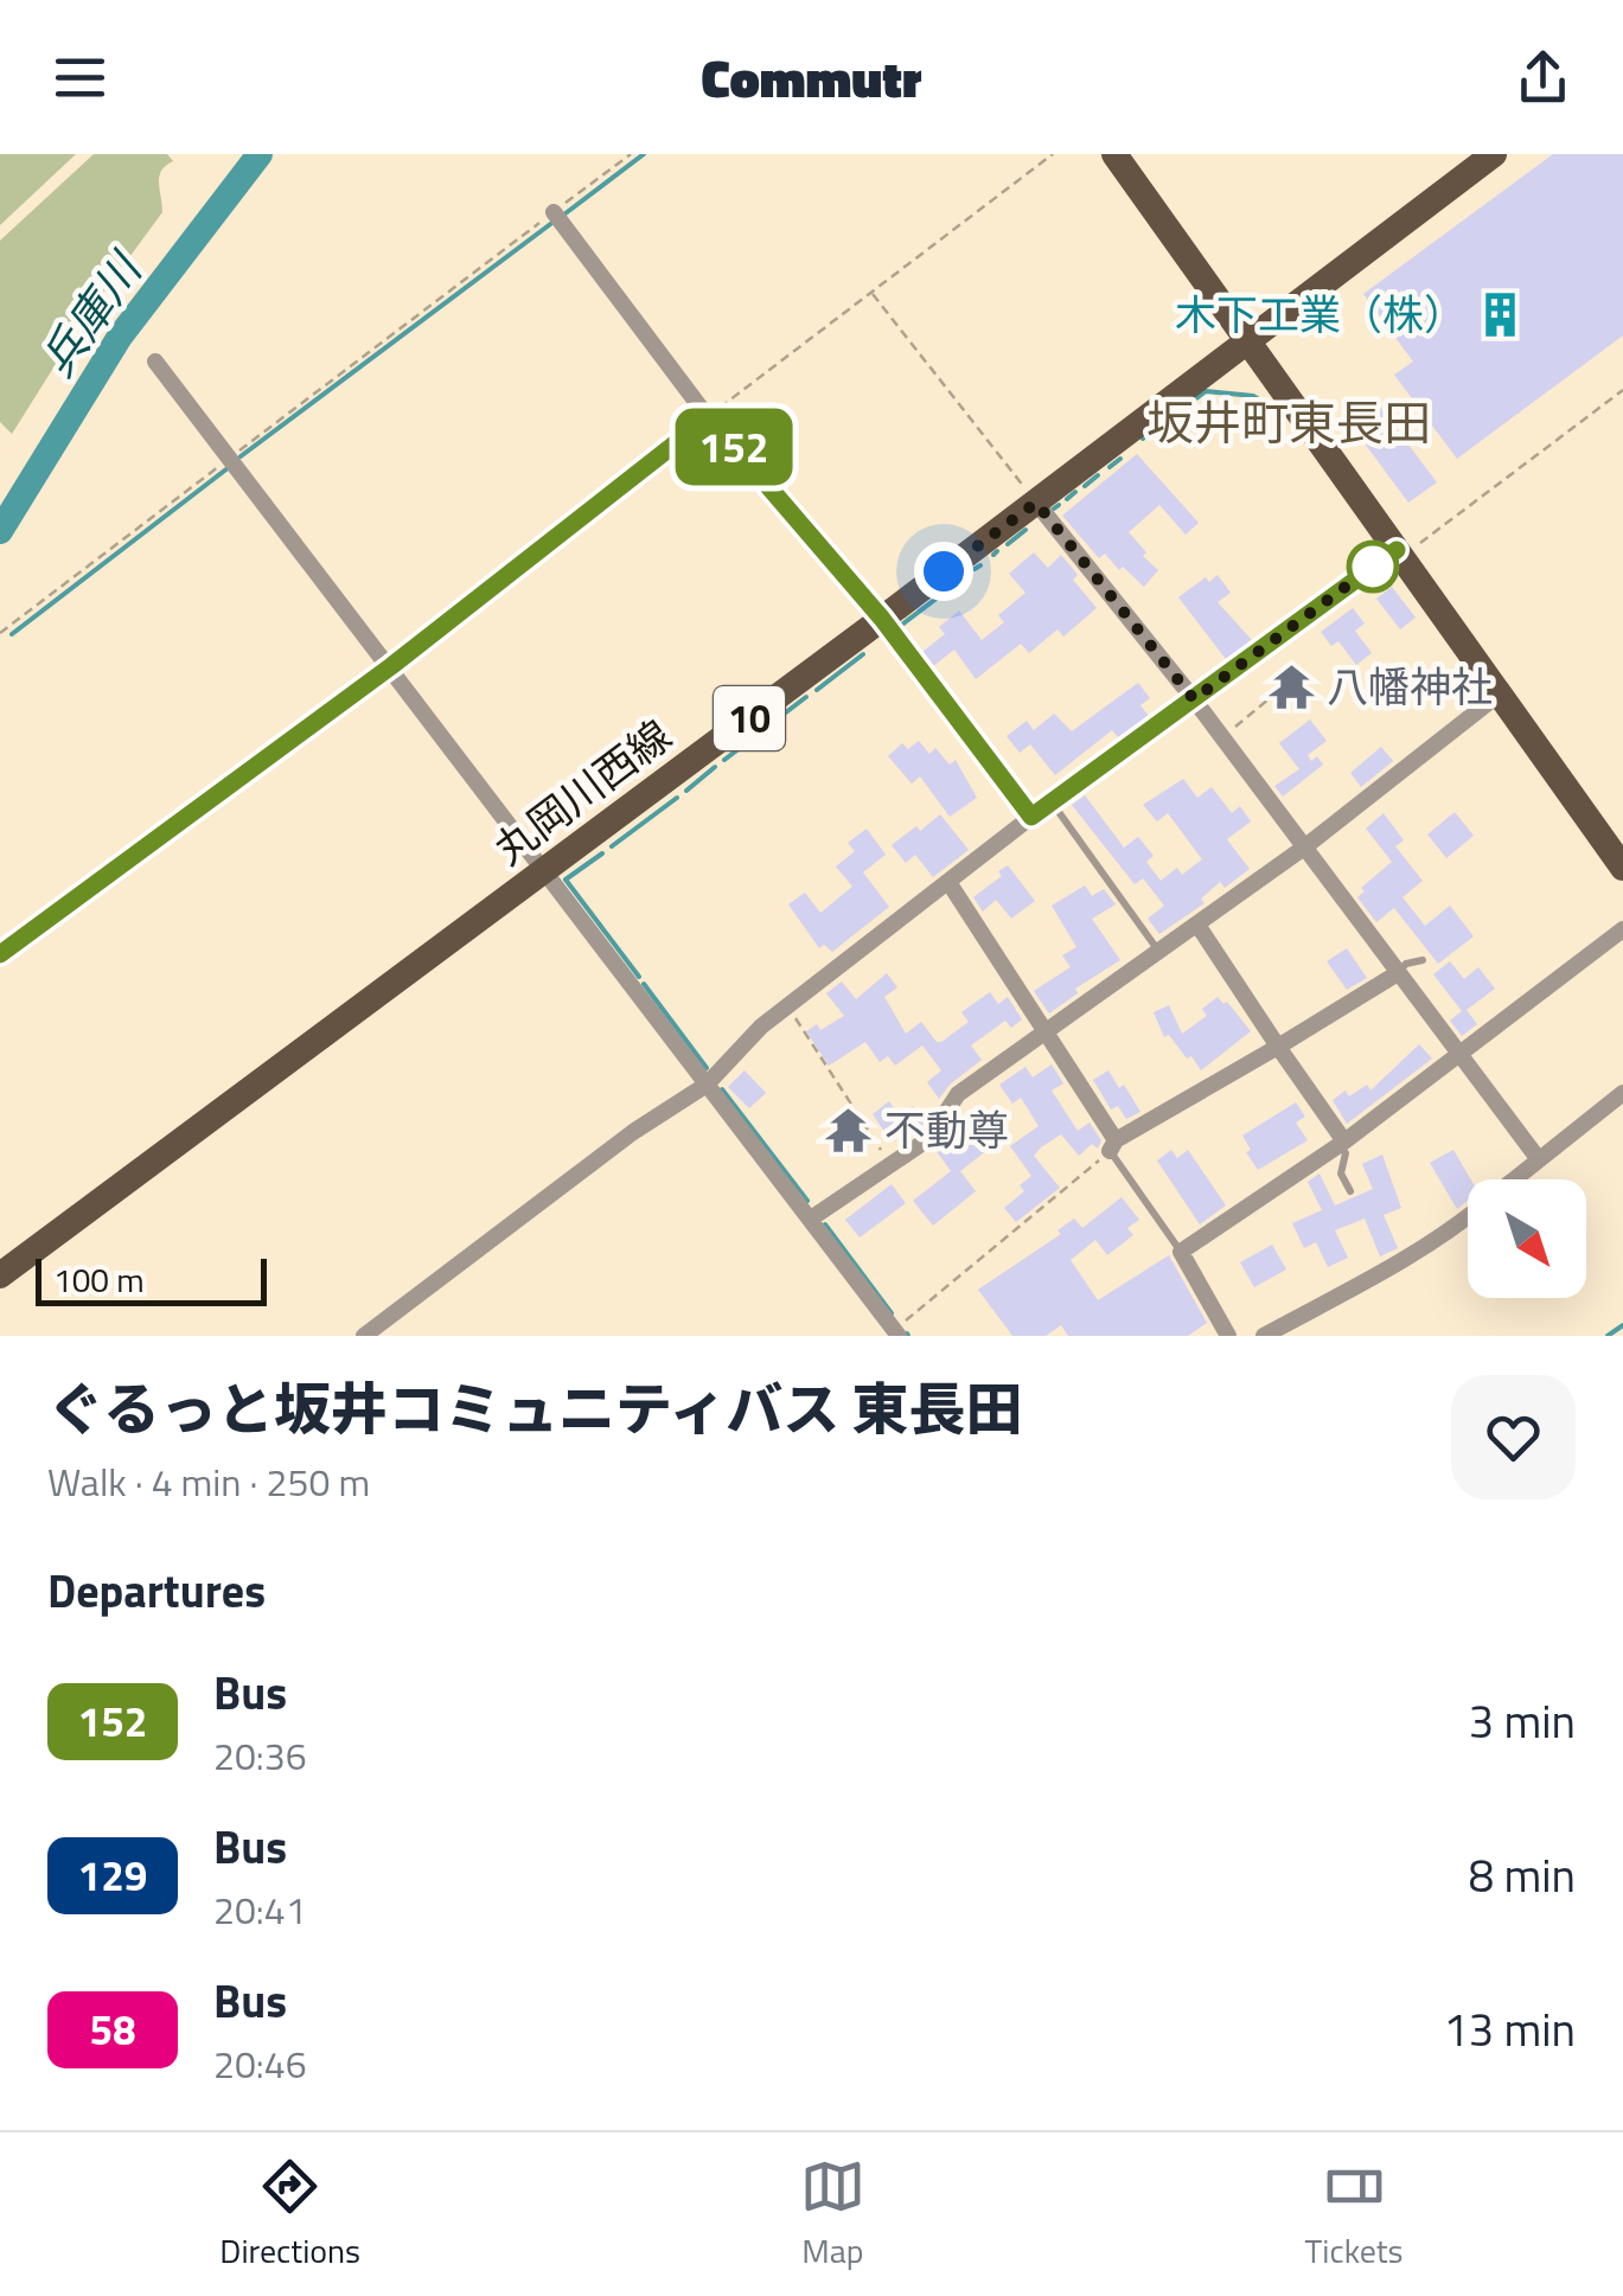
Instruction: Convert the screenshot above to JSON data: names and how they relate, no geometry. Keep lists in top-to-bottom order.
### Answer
{
  "streets": {
    "main road": ["10", "丸岡川西線"]
  },
  "districts": ["坂井町東長田"],
  "water": ["兵庫川"],
  "places": {
    "building": ["木下工業（株）"],
    "temple": ["八幡神社", "不動尊"]
  },
  "lines": ["bus line 152"],
  "scale_bar": "100 m",
  "north": "bottom right",
  "page": {
    "header": "Commutr",
    "on_map": "152",
    "scale": "100 m",
    "heading": [
      ["ぐるっと坂井コミュニティバス 東長田", "Walk · 4 min · 250 m"],
      "Departures"
    ],
    "list": [
      {
        "mark": "152",
        "name": "Bus",
        "note": "20:36",
        "value": "3 min"
      },
      {
        "mark": "129",
        "name": "Bus",
        "note": "20:41",
        "value": "8 min"
      },
      {
        "mark": "58",
        "name": "Bus",
        "note": "20:46",
        "value": "13 min"
      }
    ],
    "tabs": ["Directions", "Map", "Tickets"]
  }
}
